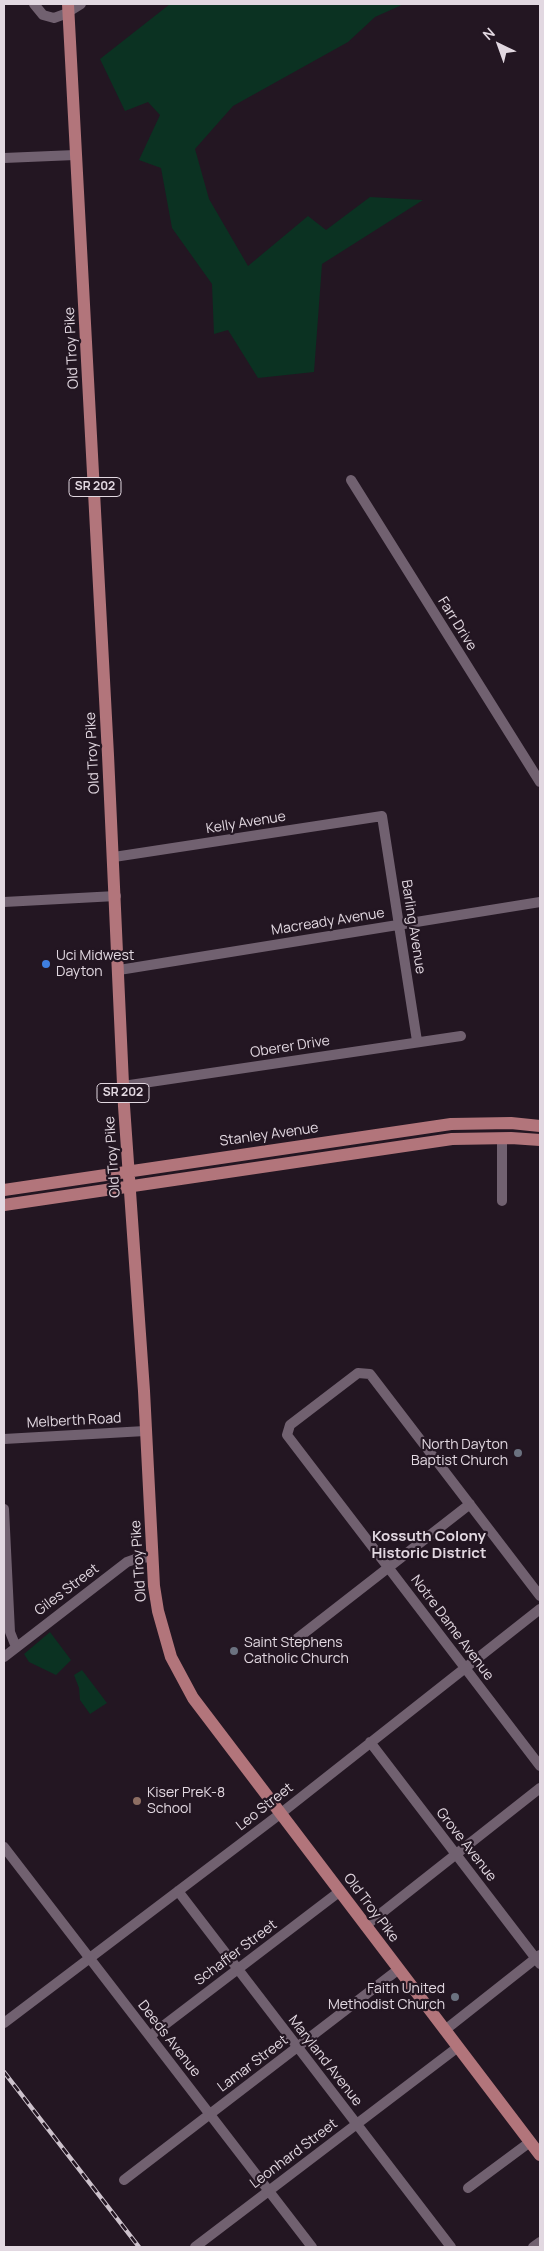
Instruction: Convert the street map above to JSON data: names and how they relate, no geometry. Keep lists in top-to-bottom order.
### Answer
{
  "streets": {
    "main road": ["Old Troy Pike", "SR 202", "Stanley Avenue"],
    "street": [
      "Farr Drive",
      "Kelly Avenue",
      "Macready Avenue",
      "Barling Avenue",
      "Oberer Drive",
      "Melberth Road",
      "Giles Street",
      "Notre Dame Avenue",
      "Leo Street",
      "Grove Avenue",
      "Schaffer Street",
      "Deeds Avenue",
      "Maryland Avenue",
      "Lamar Street",
      "Leonhard Street"
    ]
  },
  "crossings": [
    ["Old Troy Pike", "Kelly Avenue"],
    ["Old Troy Pike", "Macready Avenue"],
    ["Old Troy Pike", "Oberer Drive"],
    ["Old Troy Pike", "Stanley Avenue"],
    ["Old Troy Pike", "Melberth Road"],
    ["Old Troy Pike", "Giles Street"],
    ["Old Troy Pike", "Leo Street"],
    ["Old Troy Pike", "Schaffer Street"],
    ["Old Troy Pike", "Lamar Street"],
    ["Old Troy Pike", "Leonhard Street"],
    ["Kelly Avenue", "Barling Avenue"],
    ["Macready Avenue", "Barling Avenue"],
    ["Barling Avenue", "Oberer Drive"],
    ["Notre Dame Avenue", "Leo Street"],
    ["Leo Street", "Grove Avenue"],
    ["Leo Street", "Deeds Avenue"],
    ["Leo Street", "Maryland Avenue"],
    ["Schaffer Street", "Deeds Avenue"],
    ["Schaffer Street", "Maryland Avenue"],
    ["Deeds Avenue", "Lamar Street"],
    ["Deeds Avenue", "Leonhard Street"],
    ["Maryland Avenue", "Lamar Street"],
    ["Maryland Avenue", "Leonhard Street"]
  ],
  "districts": ["Kossuth Colony Historic District"],
  "places": [
    "Uci Midwest Dayton",
    "North Dayton Baptist Church",
    "Saint Stephens Catholic Church",
    "Kiser PreK-8 School",
    "Faith United Methodist Church"
  ],
  "north": "top left"
}
